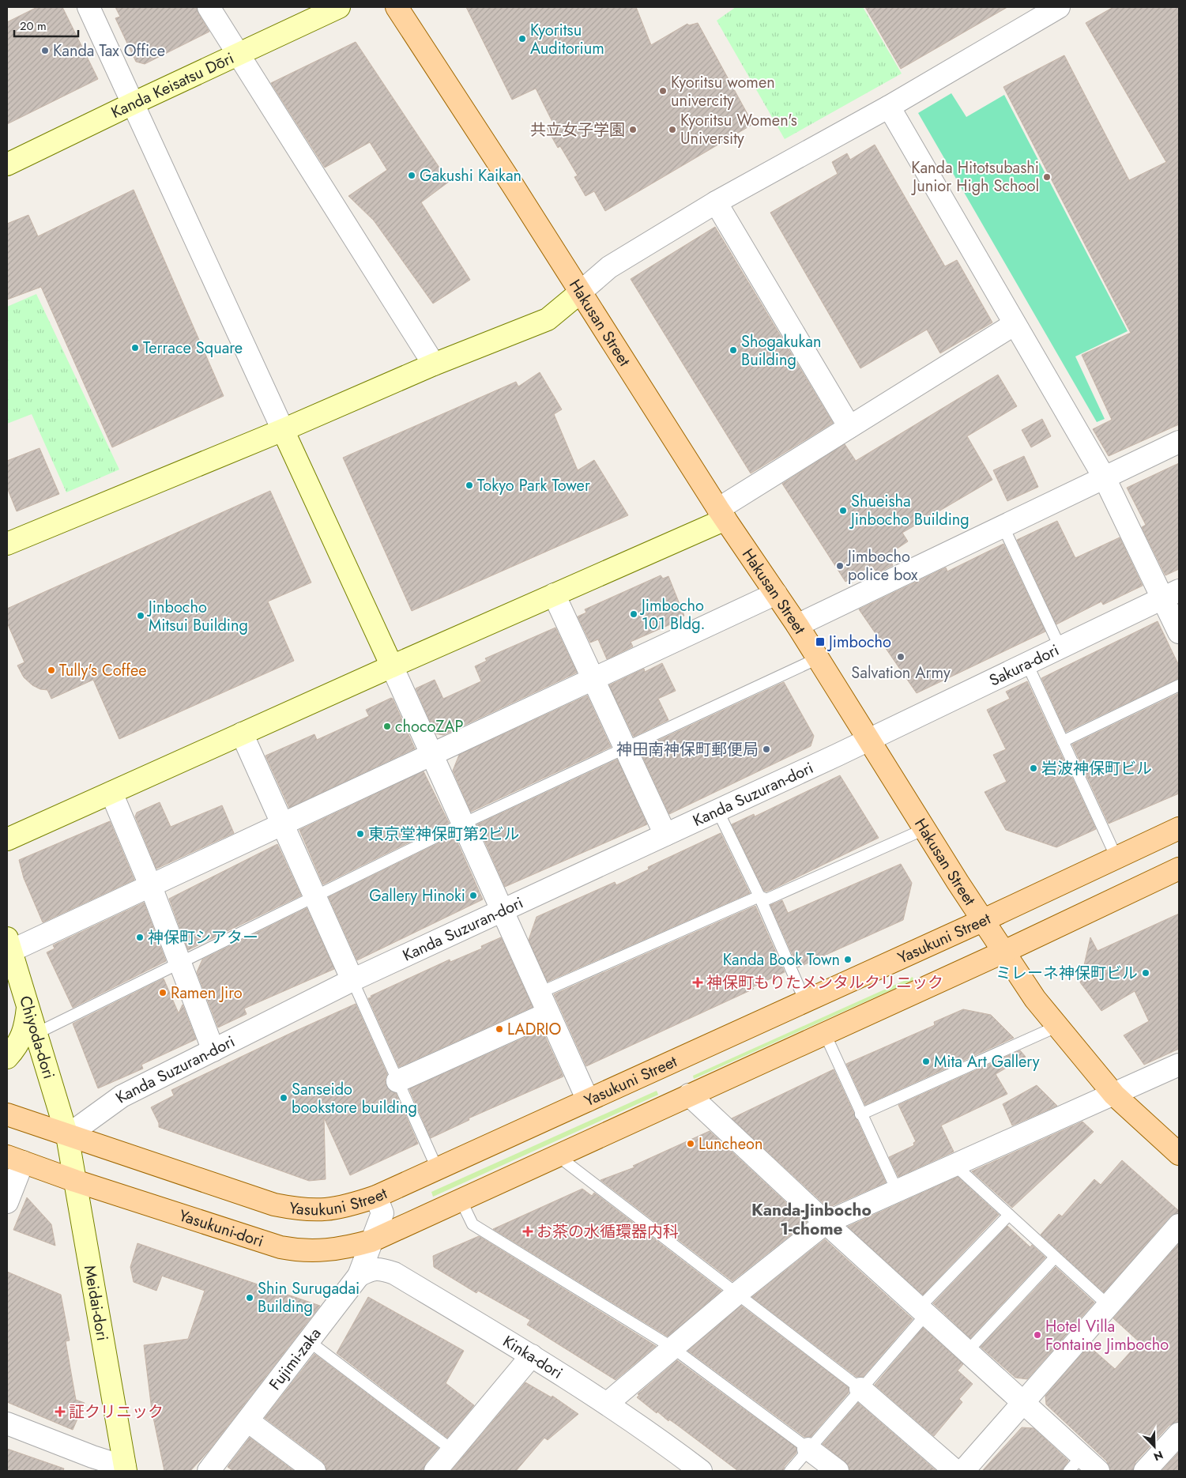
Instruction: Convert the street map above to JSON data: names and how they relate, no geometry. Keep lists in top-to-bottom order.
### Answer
{
  "streets": {
    "main road": ["Hakusan Street", "Yasukuni Street", "Yasukuni-dori"],
    "street": [
      "Kanda Keisatsu Dōri",
      "Sakura-dori",
      "Kanda Suzuran-dori",
      "Chiyoda-dori",
      "Meidai-dori",
      "Kinka-dori",
      "Fujimi-zaka"
    ]
  },
  "crossings": [
    ["Hakusan Street", "Sakura-dori"],
    ["Hakusan Street", "Kanda Suzuran-dori"],
    ["Hakusan Street", "Yasukuni Street"],
    ["Sakura-dori", "Kanda Suzuran-dori"],
    ["Kanda Suzuran-dori", "Yasukuni Street"],
    ["Kanda Suzuran-dori", "Chiyoda-dori"],
    ["Kanda Suzuran-dori", "Meidai-dori"],
    ["Yasukuni Street", "Chiyoda-dori"],
    ["Yasukuni Street", "Meidai-dori"],
    ["Yasukuni Street", "Fujimi-zaka"],
    ["Chiyoda-dori", "Meidai-dori"],
    ["Yasukuni-dori", "Meidai-dori"],
    ["Yasukuni-dori", "Kinka-dori"],
    ["Yasukuni-dori", "Fujimi-zaka"],
    ["Kinka-dori", "Fujimi-zaka"]
  ],
  "districts": ["Kanda-Jinbocho 1-chome"],
  "places": {
    "other": [
      "Kyoritsu Auditorium",
      "Kanda Tax Office",
      "Kyoritsu women univercity",
      "共立女子学園",
      "Kyoritsu Women's University",
      "Gakushi Kaikan",
      "Kanda Hitotsubashi Junior High School",
      "Terrace Square",
      "Shogakukan Building",
      "Tokyo Park Tower",
      "Shueisha Jinbocho Building",
      "Jimbocho police box",
      "Jimbocho 101 Bldg.",
      "Jinbocho Mitsui Building",
      "Salvation Army",
      "Tully's Coffee",
      "chocoZAP",
      "神田南神保町郵便局",
      "岩波神保町ビル",
      "東京堂神保町第2ビル",
      "Gallery Hinoki",
      "神保町シアター",
      "Kanda Book Town",
      "ミレーネ神保町ビル",
      "Ramen Jiro",
      "LADRIO",
      "Mita Art Gallery",
      "Sanseido bookstore building",
      "Luncheon",
      "Shin Surugadai Building",
      "Hotel Villa Fontaine Jimbocho"
    ],
    "transit": ["Jimbocho"],
    "health": ["神保町もりたメンタルクリニック", "お茶の水循環器内科", "証クリニック"]
  },
  "scale_bar": "20 m",
  "north": "bottom right"
}
